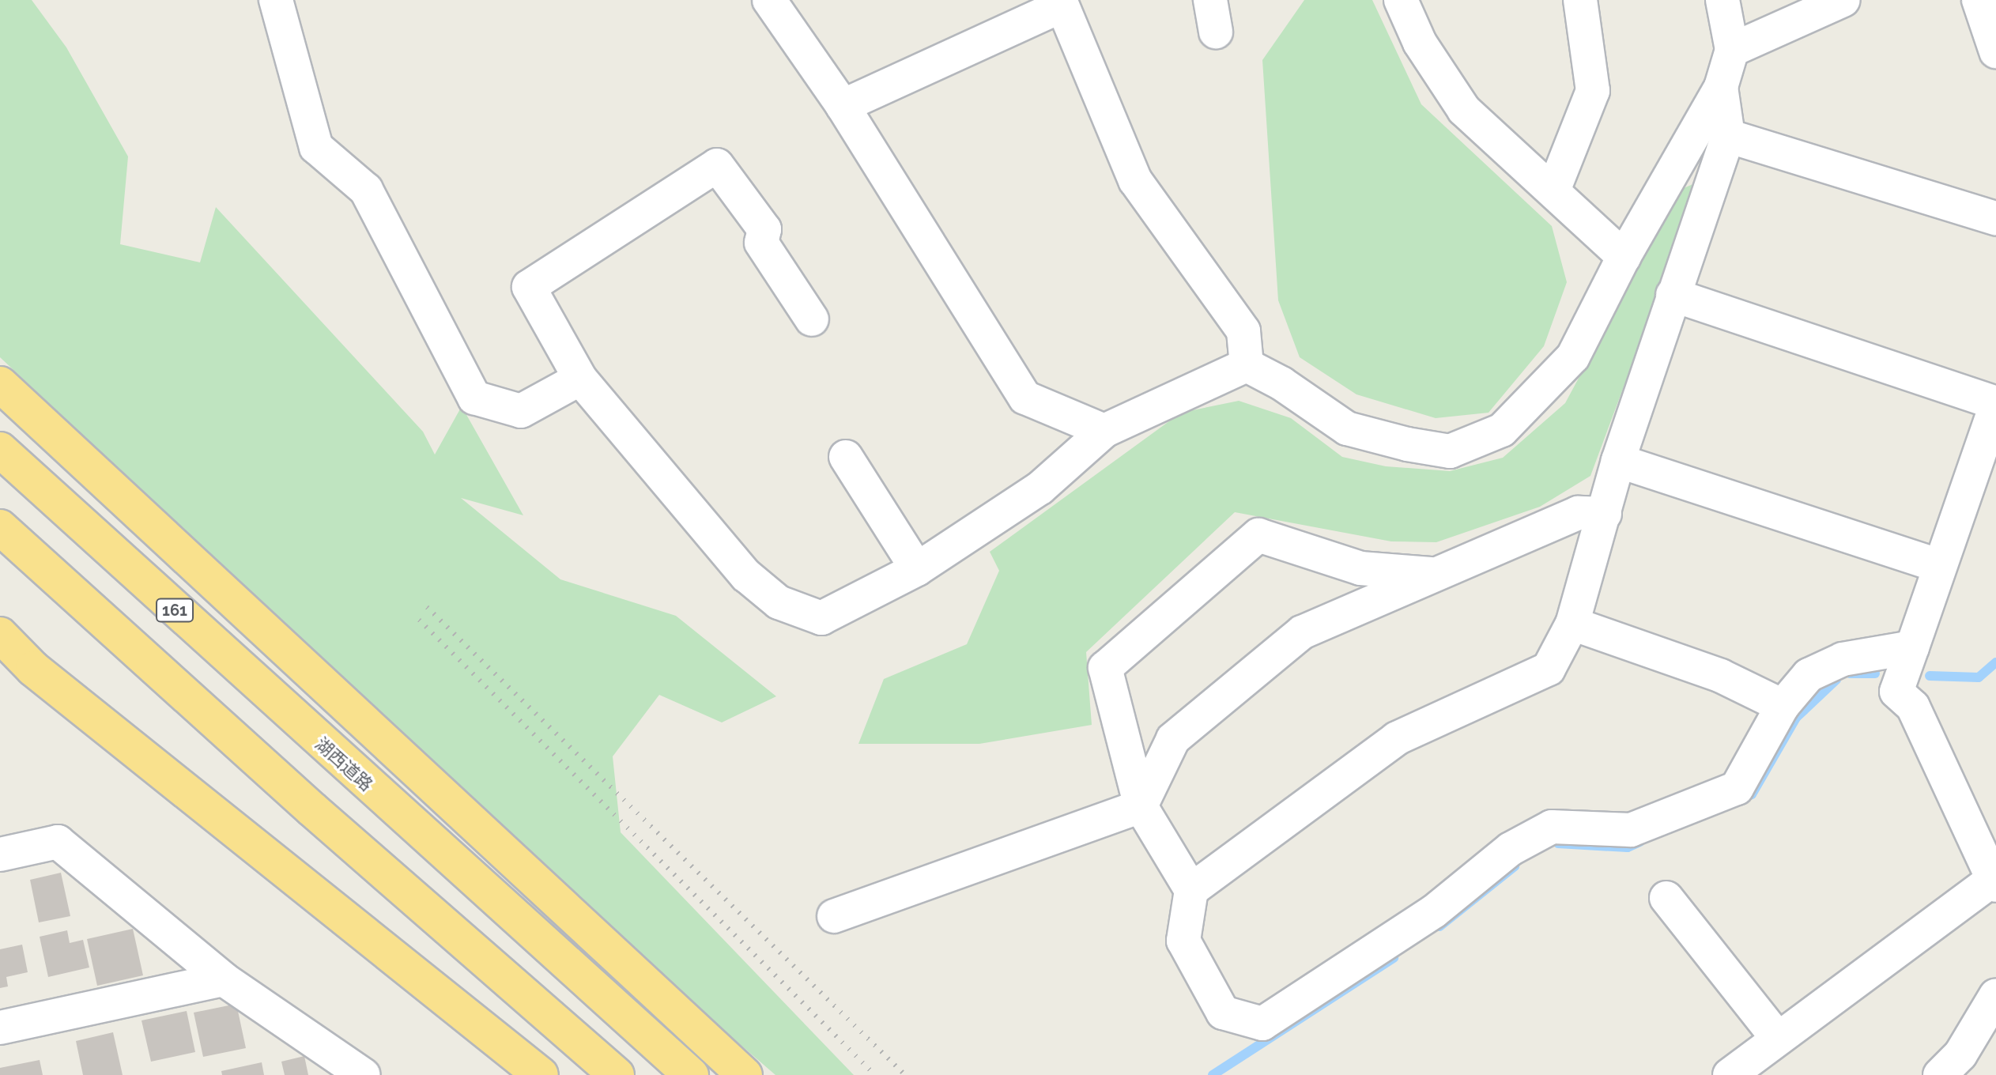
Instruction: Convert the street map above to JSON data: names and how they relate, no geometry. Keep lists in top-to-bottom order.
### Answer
{
  "streets": {
    "highway": ["161", "湖西道路"]
  }
}
